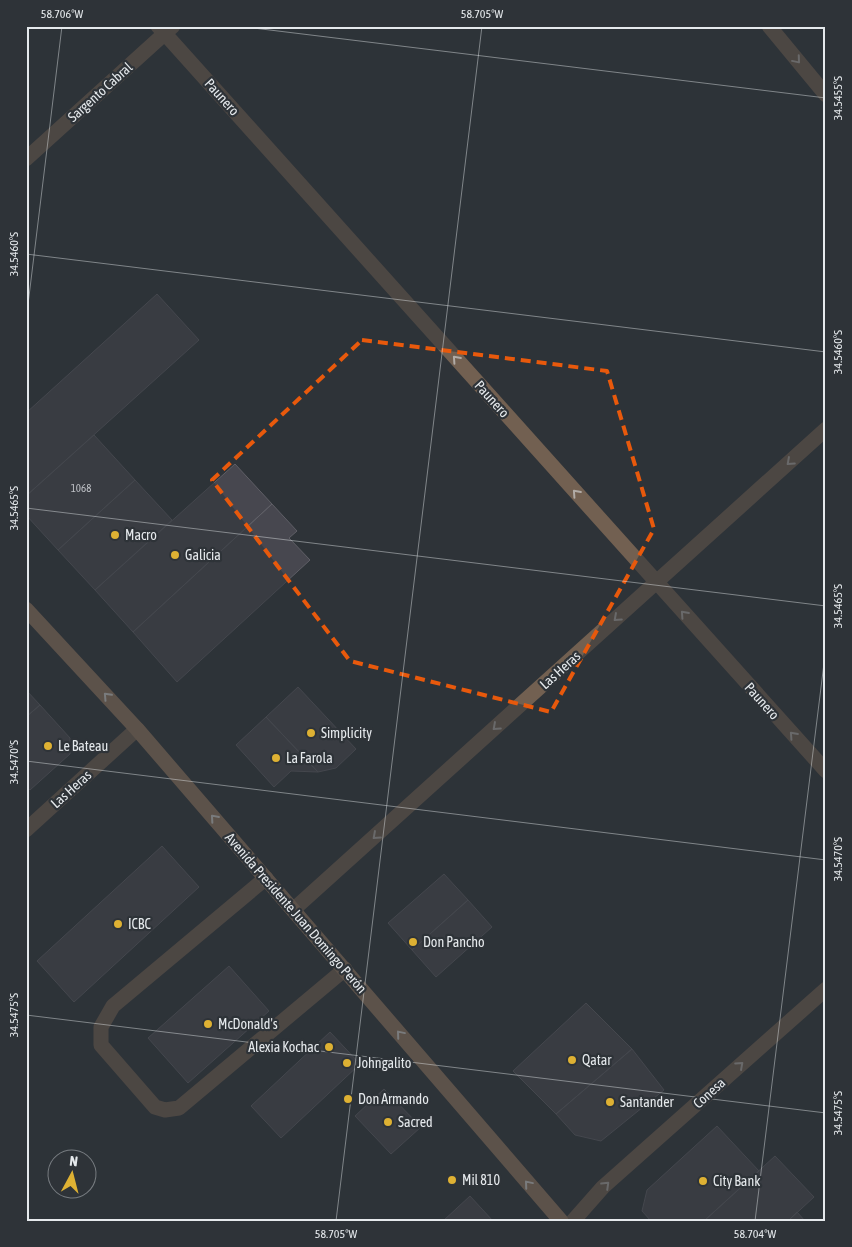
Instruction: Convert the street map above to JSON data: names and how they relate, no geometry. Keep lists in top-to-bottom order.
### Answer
{
  "streets": {
    "main road": ["Avenida Presidente Juan Domingo Perón"],
    "street": [
      "Sargento Cabral",
      "Paunero",
      "Las Heras",
      "Conesa"
    ]
  },
  "crossings": [
    ["Sargento Cabral", "Paunero"],
    ["Paunero", "Las Heras"],
    ["Las Heras", "Avenida Presidente Juan Domingo Perón"]
  ],
  "one_way": [
    "Paunero",
    "Las Heras",
    "Avenida Presidente Juan Domingo Perón",
    "Conesa"
  ],
  "places": [
    "Macro",
    "Galicia",
    "Simplicity",
    "Le Bateau",
    "La Farola",
    "ICBC",
    "Don Pancho",
    "McDonald's",
    "Alexia Kochac",
    "Qatar",
    "Johngalito",
    "Don Armando",
    "Santander",
    "Sacred",
    "Mil 810",
    "City Bank"
  ],
  "house_numbers": ["1068"],
  "north": "top",
  "coordinates": [
    "58.706°W",
    "58.705°W",
    "34.5455°S",
    "34.5460°S",
    "34.5465°S",
    "34.5470°S",
    "34.5475°S",
    "58.704°W"
  ]
}
